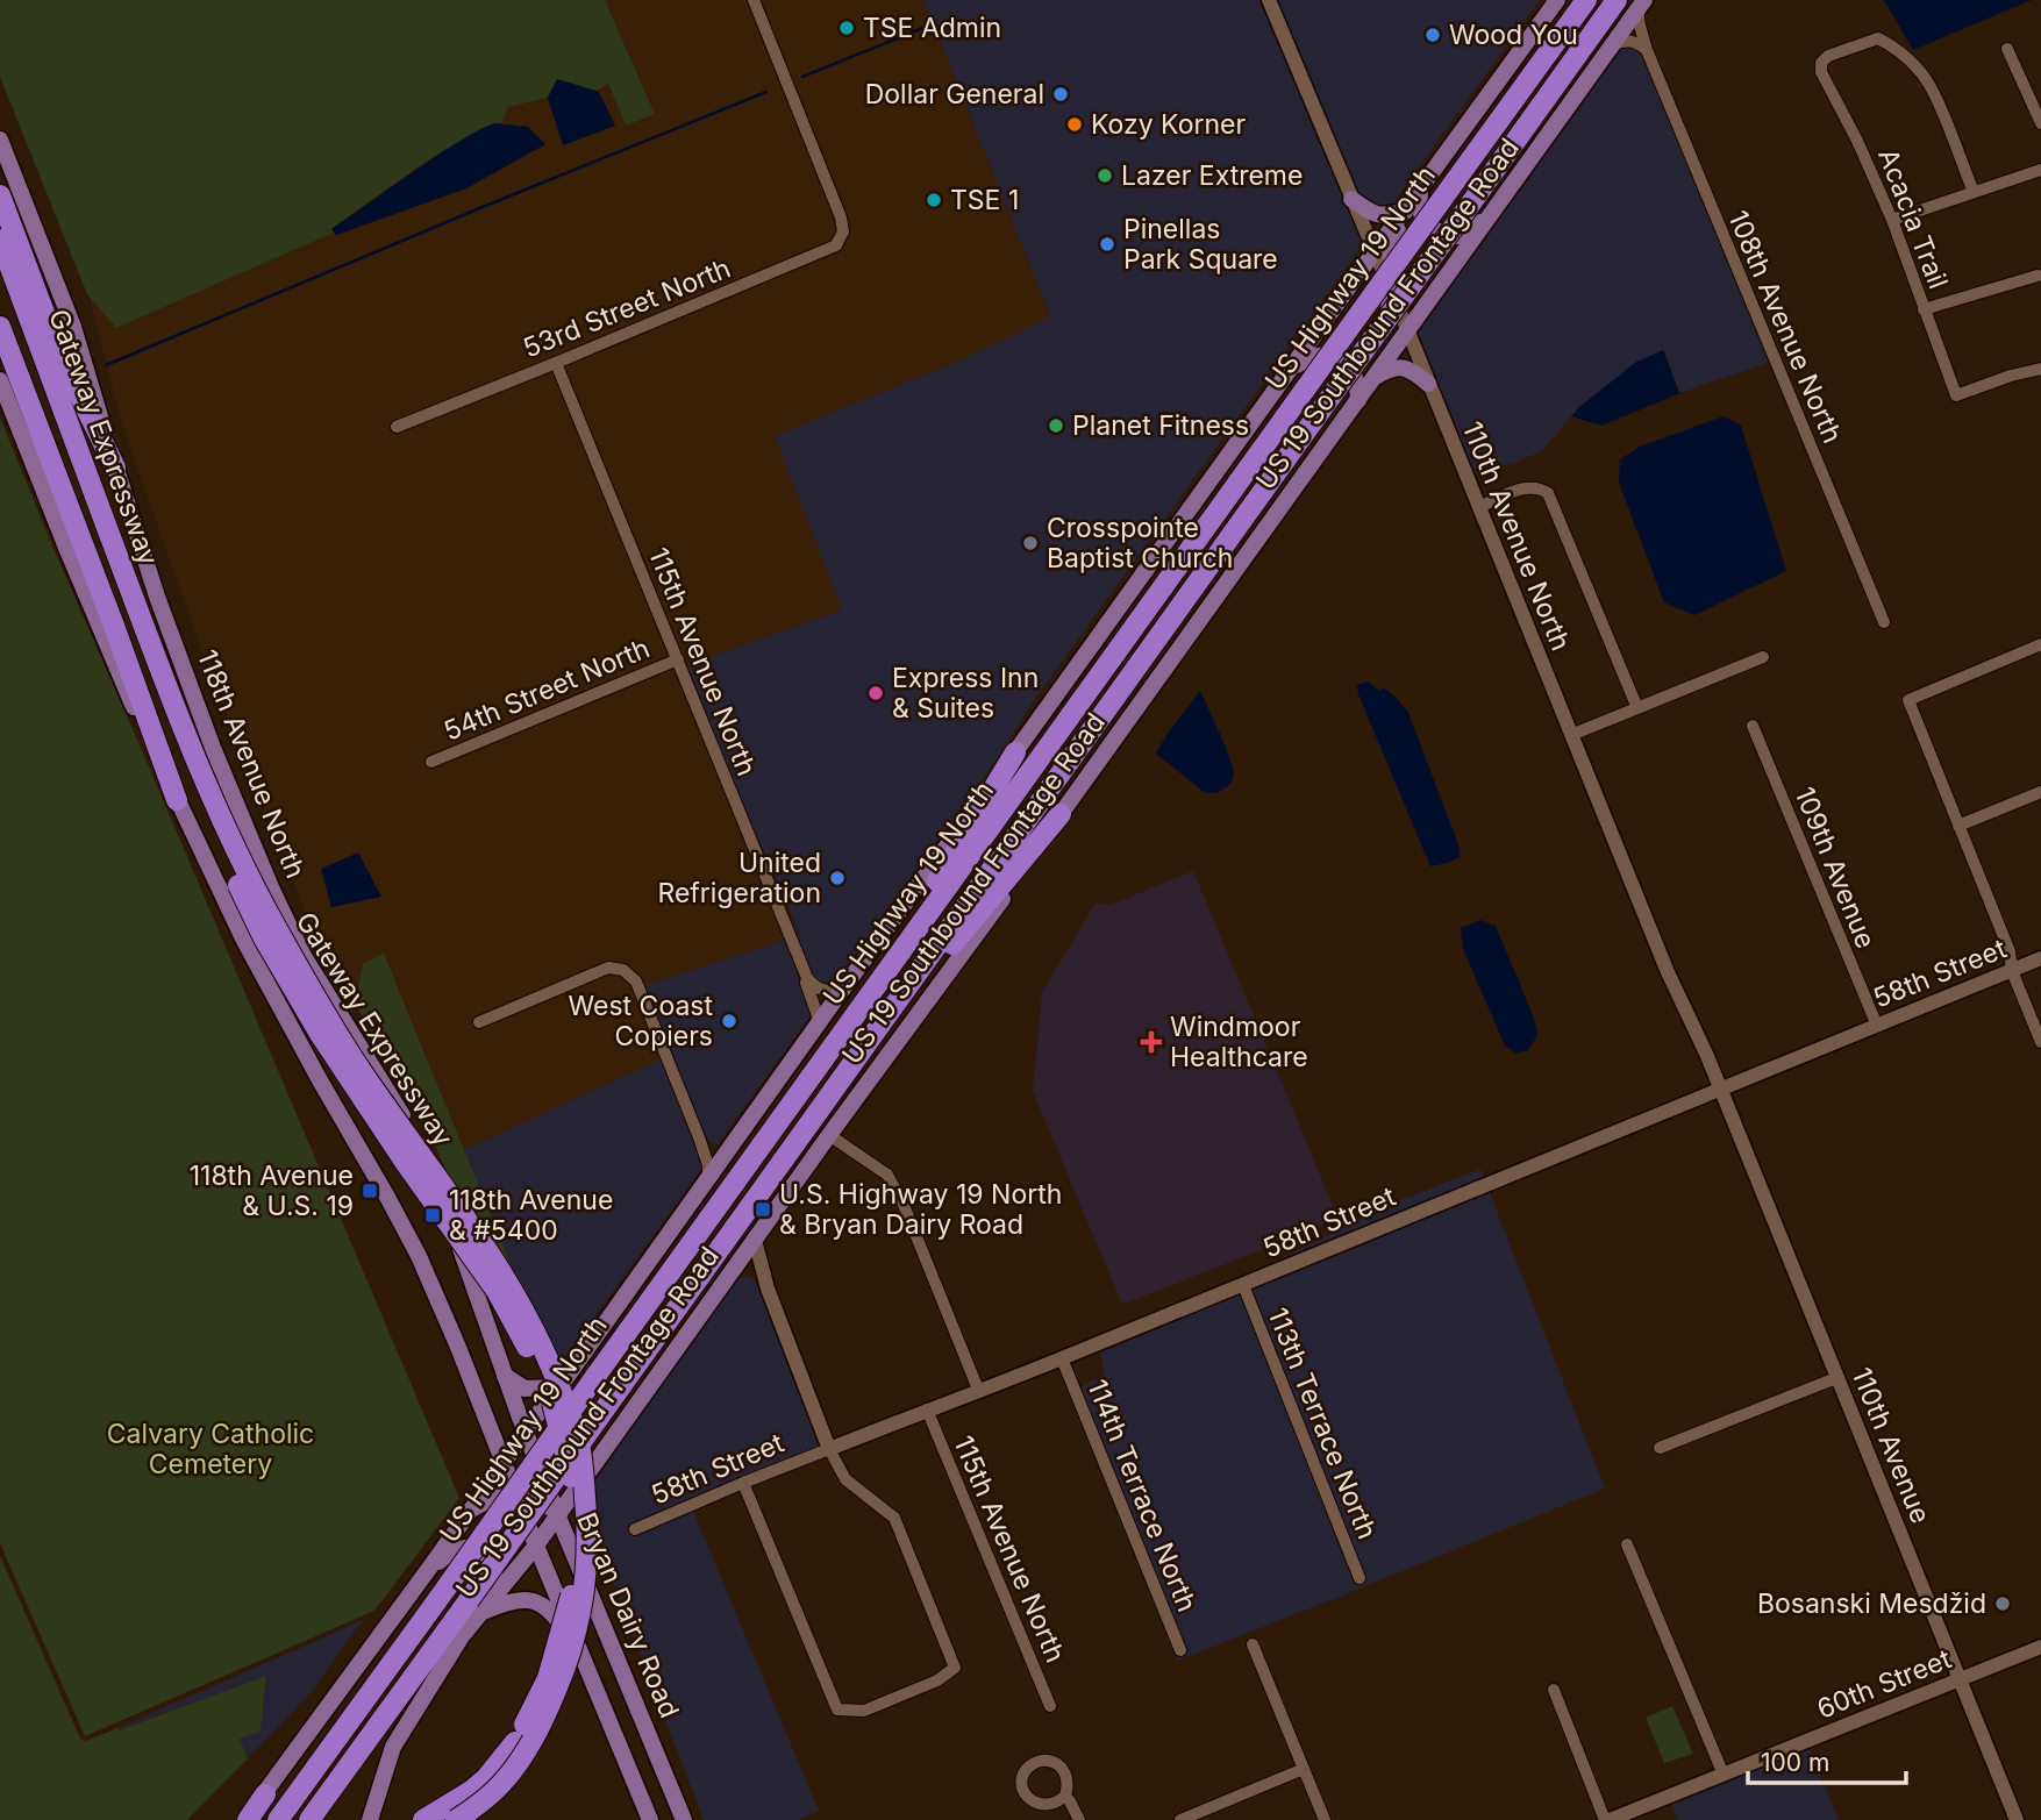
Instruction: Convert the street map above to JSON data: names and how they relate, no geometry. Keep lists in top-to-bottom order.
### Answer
{
  "streets": {
    "highway": ["US Highway 19 North", "Gateway Expressway"],
    "main road": ["US 19 Southbound Frontage Road", "118th Avenue North", "Bryan Dairy Road"],
    "street": [
      "Acacia Trail",
      "53rd Street North",
      "108th Avenue North",
      "110th Avenue North",
      "115th Avenue North",
      "54th Street North",
      "109th Avenue",
      "58th Street",
      "113th Terrace North",
      "110th Avenue",
      "114th Terrace North",
      "60th Street"
    ]
  },
  "crossings": [
    ["US Highway 19 North", "US 19 Southbound Frontage Road"],
    ["53rd Street North", "115th Avenue North"],
    ["US 19 Southbound Frontage Road", "108th Avenue North"],
    ["US 19 Southbound Frontage Road", "110th Avenue North"],
    ["US 19 Southbound Frontage Road", "115th Avenue North"],
    ["US 19 Southbound Frontage Road", "Bryan Dairy Road"],
    ["110th Avenue North", "58th Street"],
    ["110th Avenue North", "110th Avenue"],
    ["115th Avenue North", "54th Street North"],
    ["115th Avenue North", "58th Street"],
    ["109th Avenue", "58th Street"],
    ["58th Street", "113th Terrace North"],
    ["58th Street", "110th Avenue"],
    ["58th Street", "114th Terrace North"],
    ["110th Avenue", "60th Street"]
  ],
  "parks": ["Calvary Catholic Cemetery"],
  "places": {
    "other": [
      "TSE Admin",
      "Wood You",
      "Dollar General",
      "Kozy Korner",
      "Lazer Extreme",
      "TSE 1",
      "Pinellas Park Square",
      "Planet Fitness",
      "Crosspointe Baptist Church",
      "Express Inn & Suites",
      "United Refrigeration",
      "West Coast Copiers",
      "Bosanski Mesdžid"
    ],
    "health": ["Windmoor Healthcare"],
    "transit": ["118th Avenue & U.S. 19", "U.S. Highway 19 North & Bryan Dairy Road", "118th Avenue & #5400"]
  },
  "scale_bar": "100 m"
}
